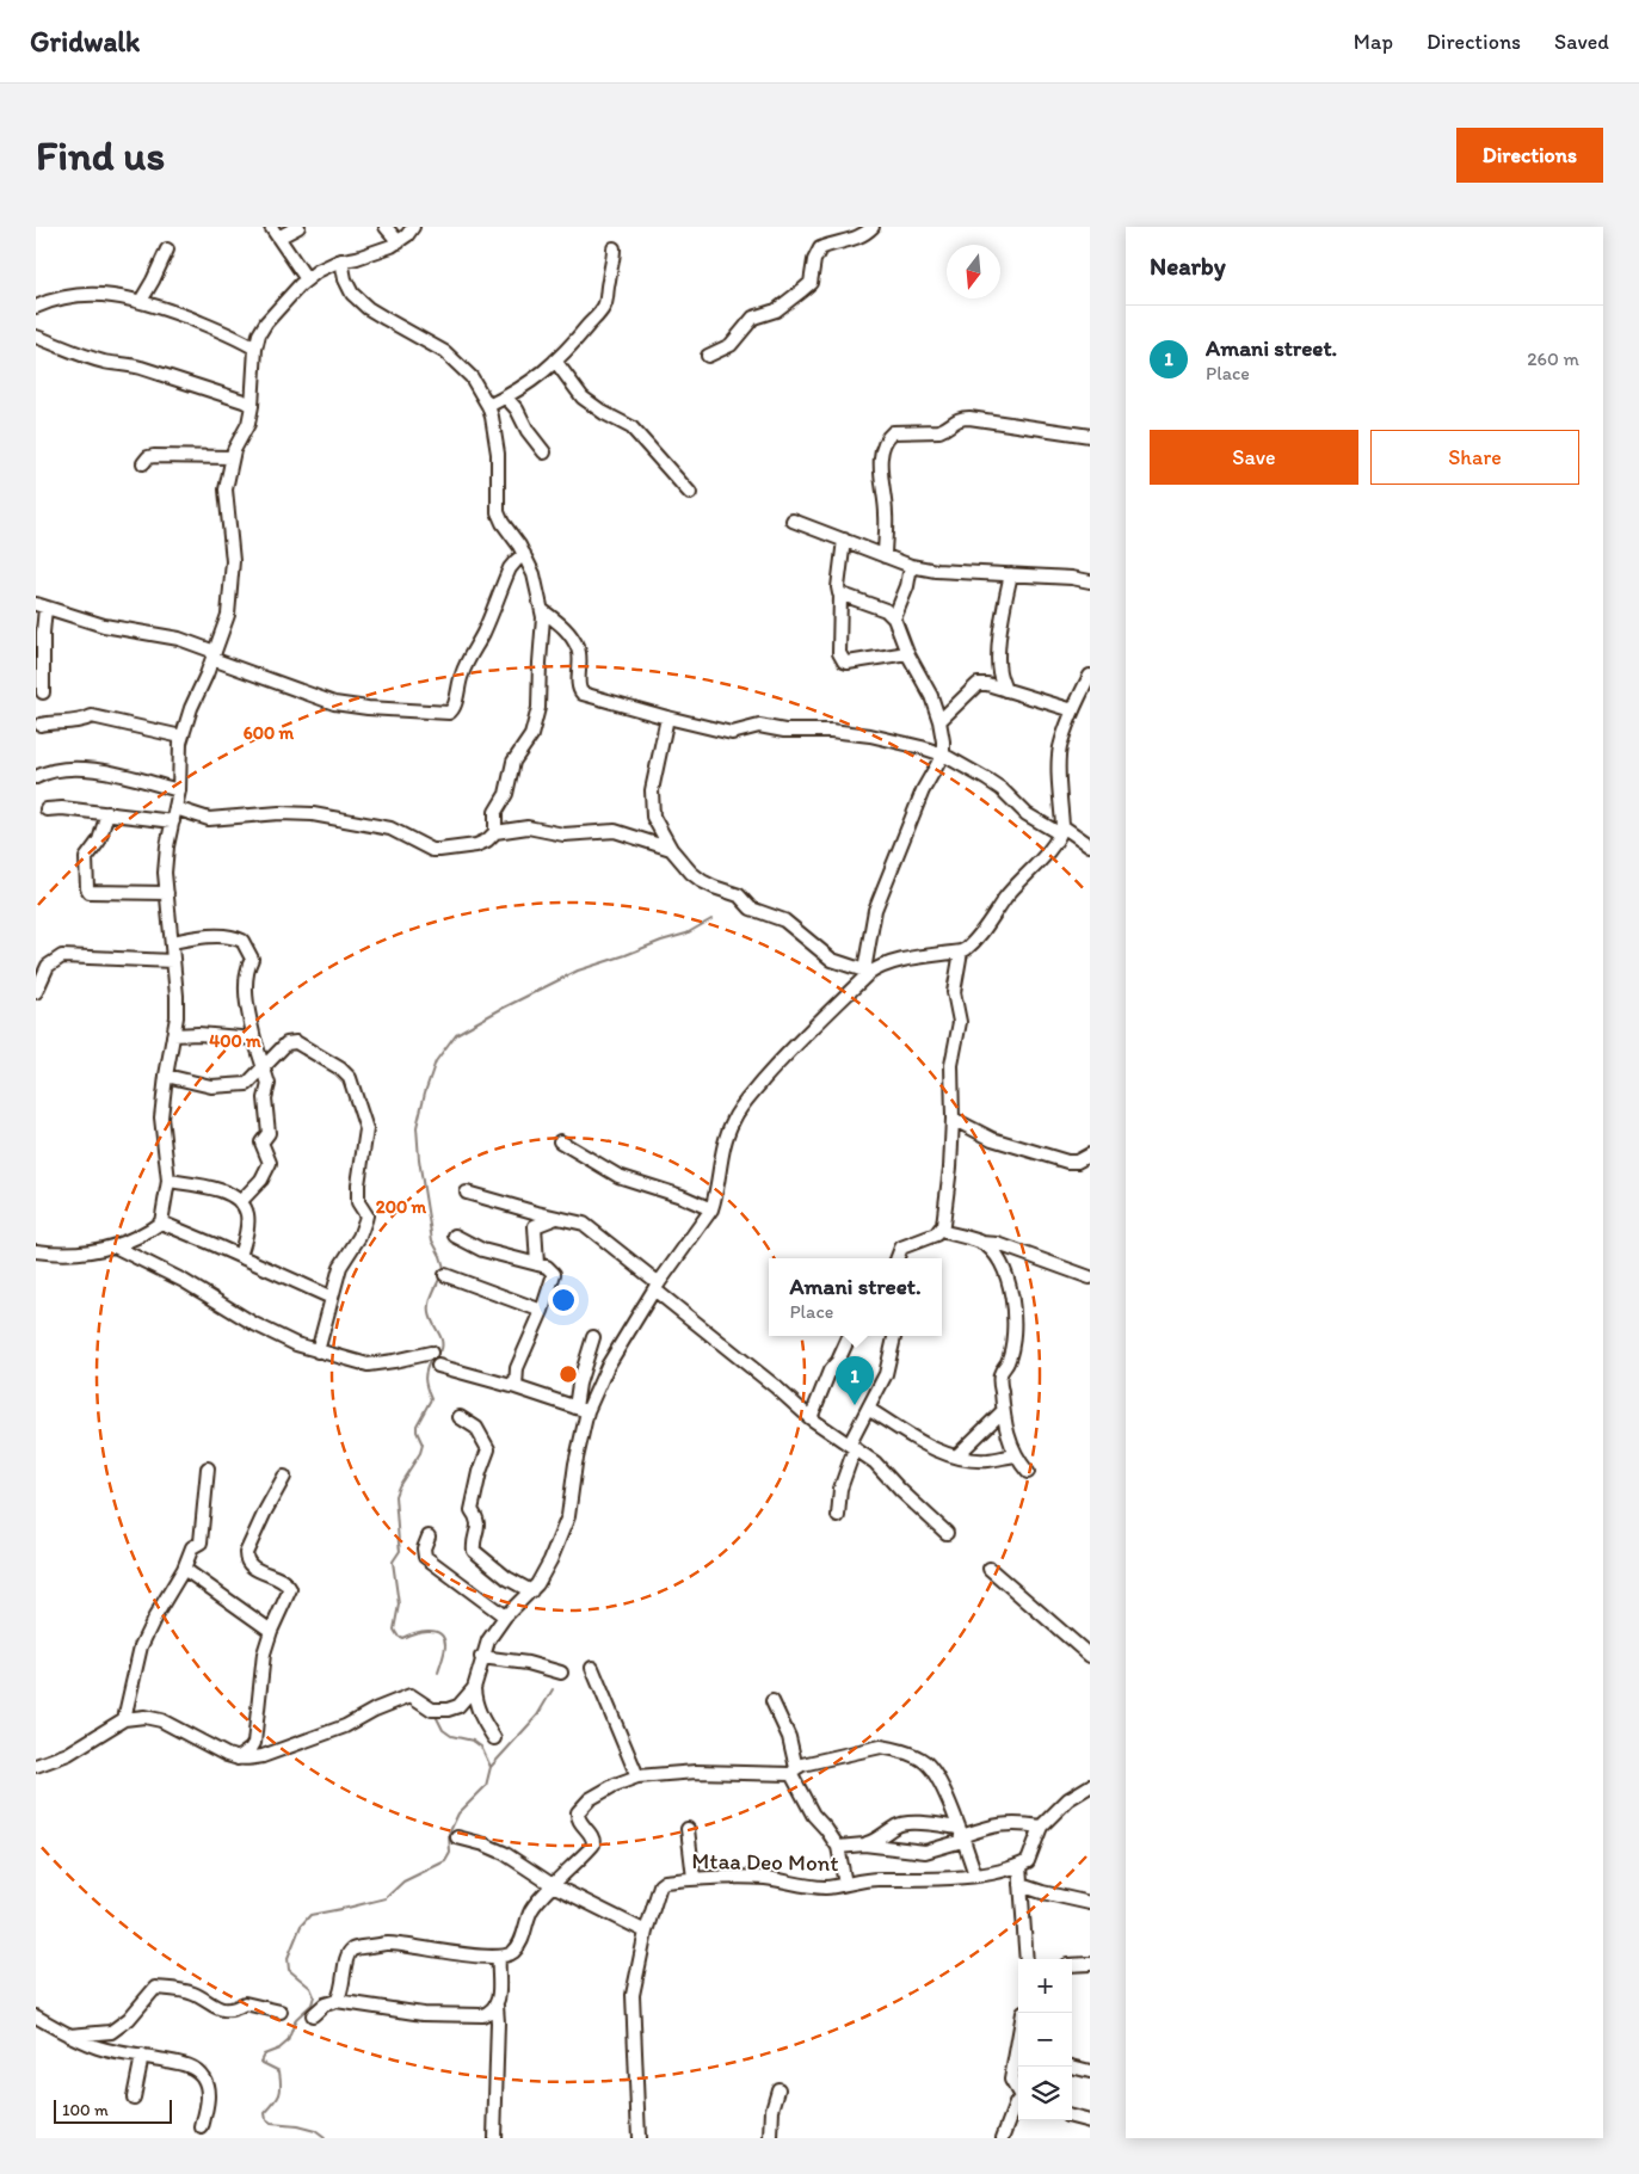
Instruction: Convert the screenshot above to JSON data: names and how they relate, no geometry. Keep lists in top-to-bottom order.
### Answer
{
  "streets": {
    "street": ["Mtaa Deo Mont"]
  },
  "scale_bar": "100 m",
  "north": "bottom",
  "page": {
    "header": "Gridwalk",
    "nav": ["Map", "Directions", "Saved"],
    "buttons": [
      "Directions",
      ["Save", "Share"]
    ],
    "title": "Find us",
    "heading": "Nearby",
    "list": [
      {
        "mark": "1",
        "name": "Amani street.",
        "note": "Place",
        "value": "260 m"
      }
    ],
    "popup": ["Amani street.", "Place"],
    "pins": "1",
    "map_buttons": ["+", "−"],
    "scale": "100 m"
  },
  "rings": ["600 m", "400 m", "200 m"]
}
